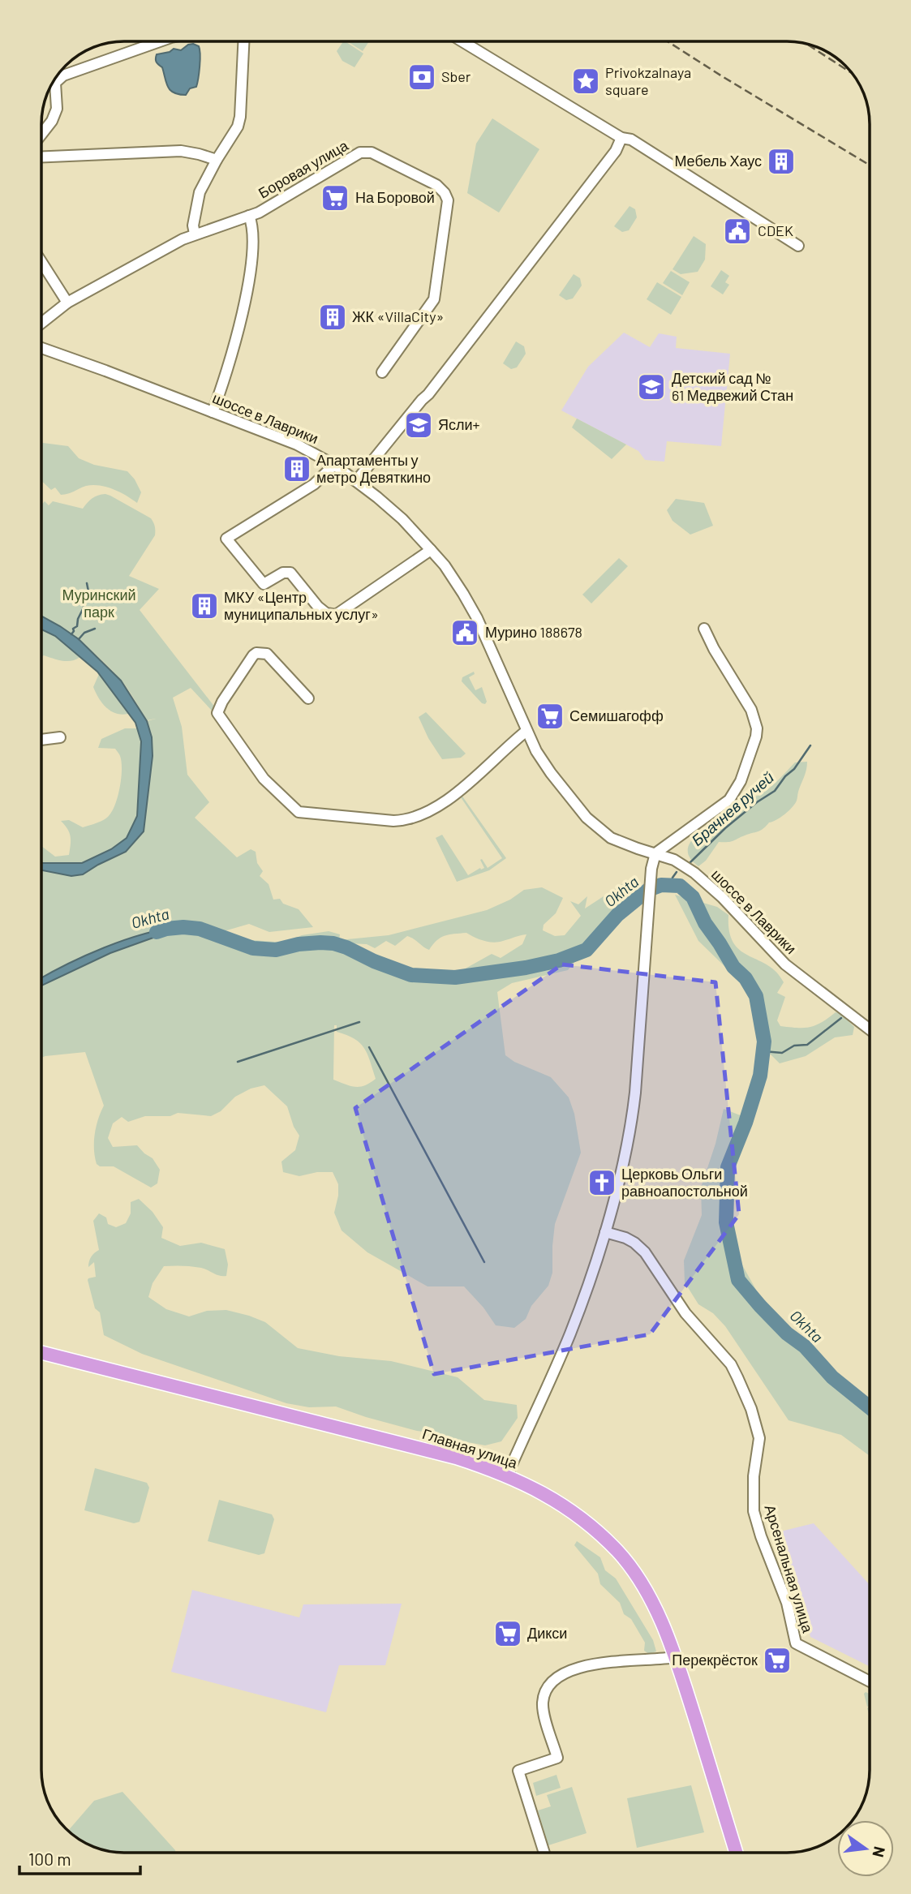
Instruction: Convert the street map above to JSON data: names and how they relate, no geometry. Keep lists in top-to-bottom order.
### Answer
{
  "streets": {
    "main road": ["Главная улица"],
    "street": ["Боровая улица", "шоссе в Лаврики", "Арсенальная улица"]
  },
  "water": ["Брачнев ручей", "Okhta"],
  "parks": ["Муринский парк"],
  "places": {
    "bank": ["Sber"],
    "place": ["Privokzalnaya square"],
    "building": [
      "Мебель Хаус",
      "ЖК «VillaCity»",
      "Апартаменты у метро Девяткино",
      "МКУ «Центр муниципальных услуг»"
    ],
    "supermarket": [
      "На Боровой",
      "Семишагофф",
      "Дикси",
      "Перекрёсток"
    ],
    "public building": ["CDEK", "Мурино 188678"],
    "school or university": ["Детский сад № 61 Медвежий Стан", "Ясли+"],
    "church": ["Церковь Ольги равноапостольной"]
  },
  "scale_bar": "100 m",
  "north": "right"
}
